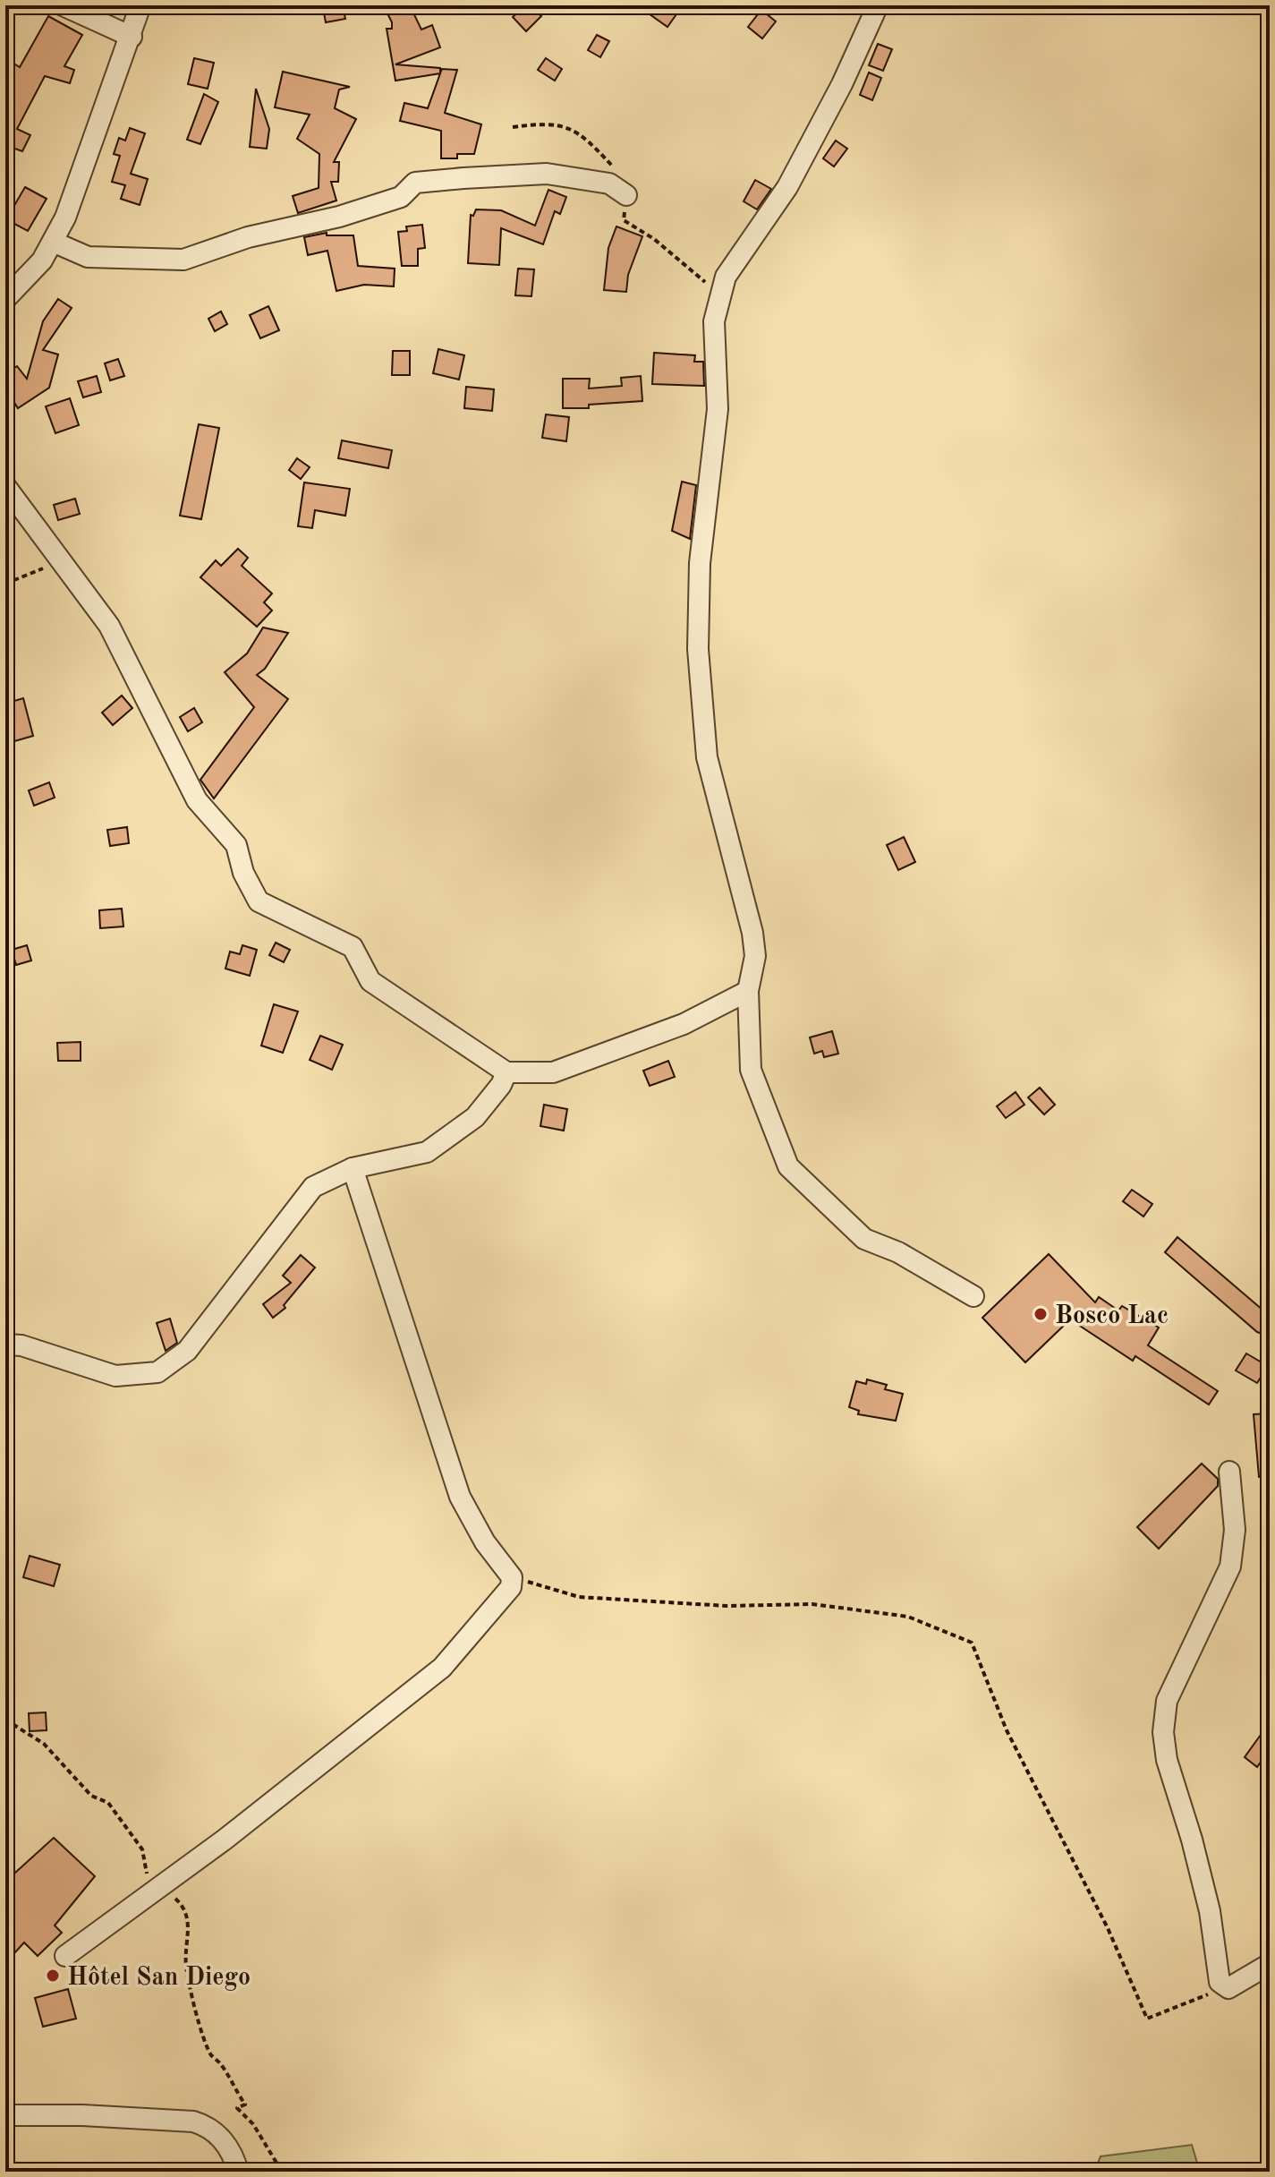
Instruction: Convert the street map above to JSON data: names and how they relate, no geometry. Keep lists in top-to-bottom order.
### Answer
{
  "places": ["Bosco Lac", "Hôtel San Diego"]
}
